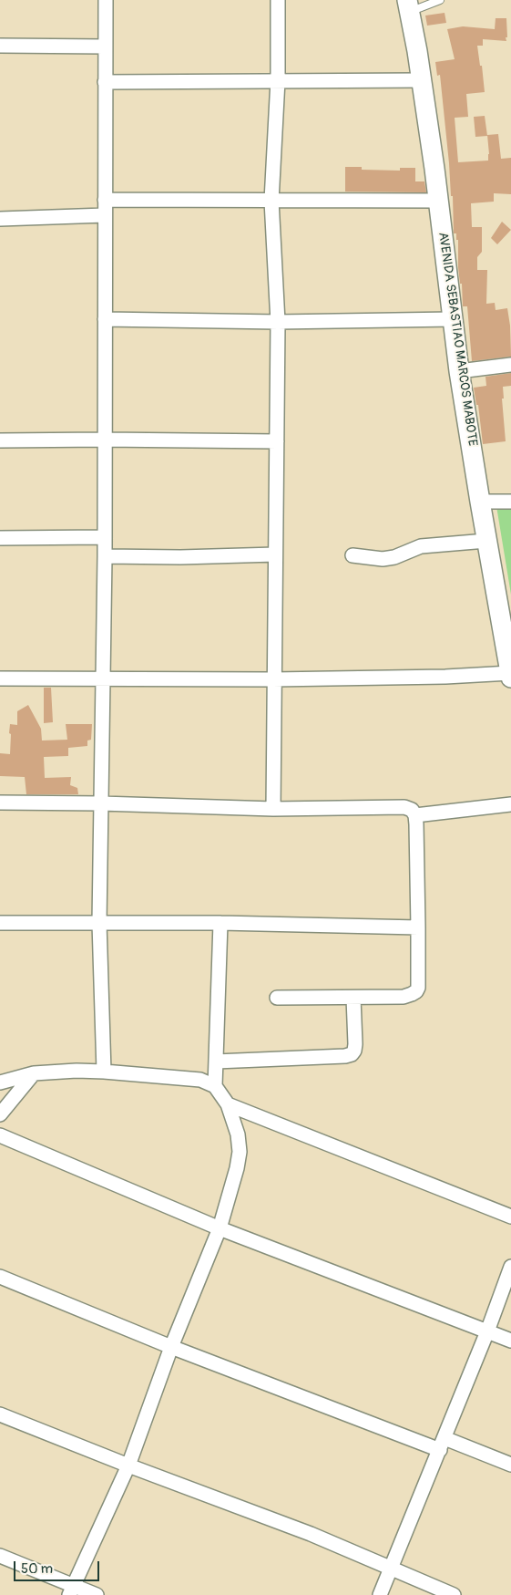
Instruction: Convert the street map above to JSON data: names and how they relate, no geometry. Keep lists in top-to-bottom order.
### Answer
{
  "streets": {
    "main road": ["AVENIDA SEBASTIAO MARCOS MABOTE"]
  },
  "scale_bar": "50 m"
}
